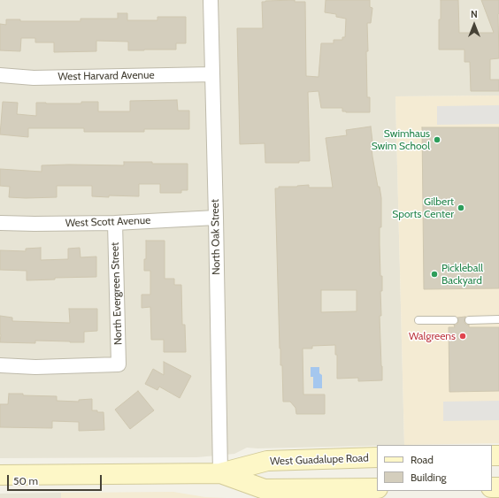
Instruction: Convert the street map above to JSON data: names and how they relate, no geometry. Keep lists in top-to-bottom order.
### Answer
{
  "streets": {
    "main road": ["West Guadalupe Road"],
    "street": [
      "West Harvard Avenue",
      "West Scott Avenue",
      "North Oak Street",
      "North Evergreen Street"
    ]
  },
  "crossings": [
    ["West Harvard Avenue", "North Oak Street"],
    ["West Scott Avenue", "North Oak Street"],
    ["West Scott Avenue", "North Evergreen Street"],
    ["North Oak Street", "West Guadalupe Road"]
  ],
  "places": [
    "Swimhaus Swim School",
    "Gilbert Sports Center",
    "Pickleball Backyard",
    "Walgreens"
  ],
  "legend": ["Road", "Building"],
  "scale_bar": "50 m",
  "north": "top"
}
